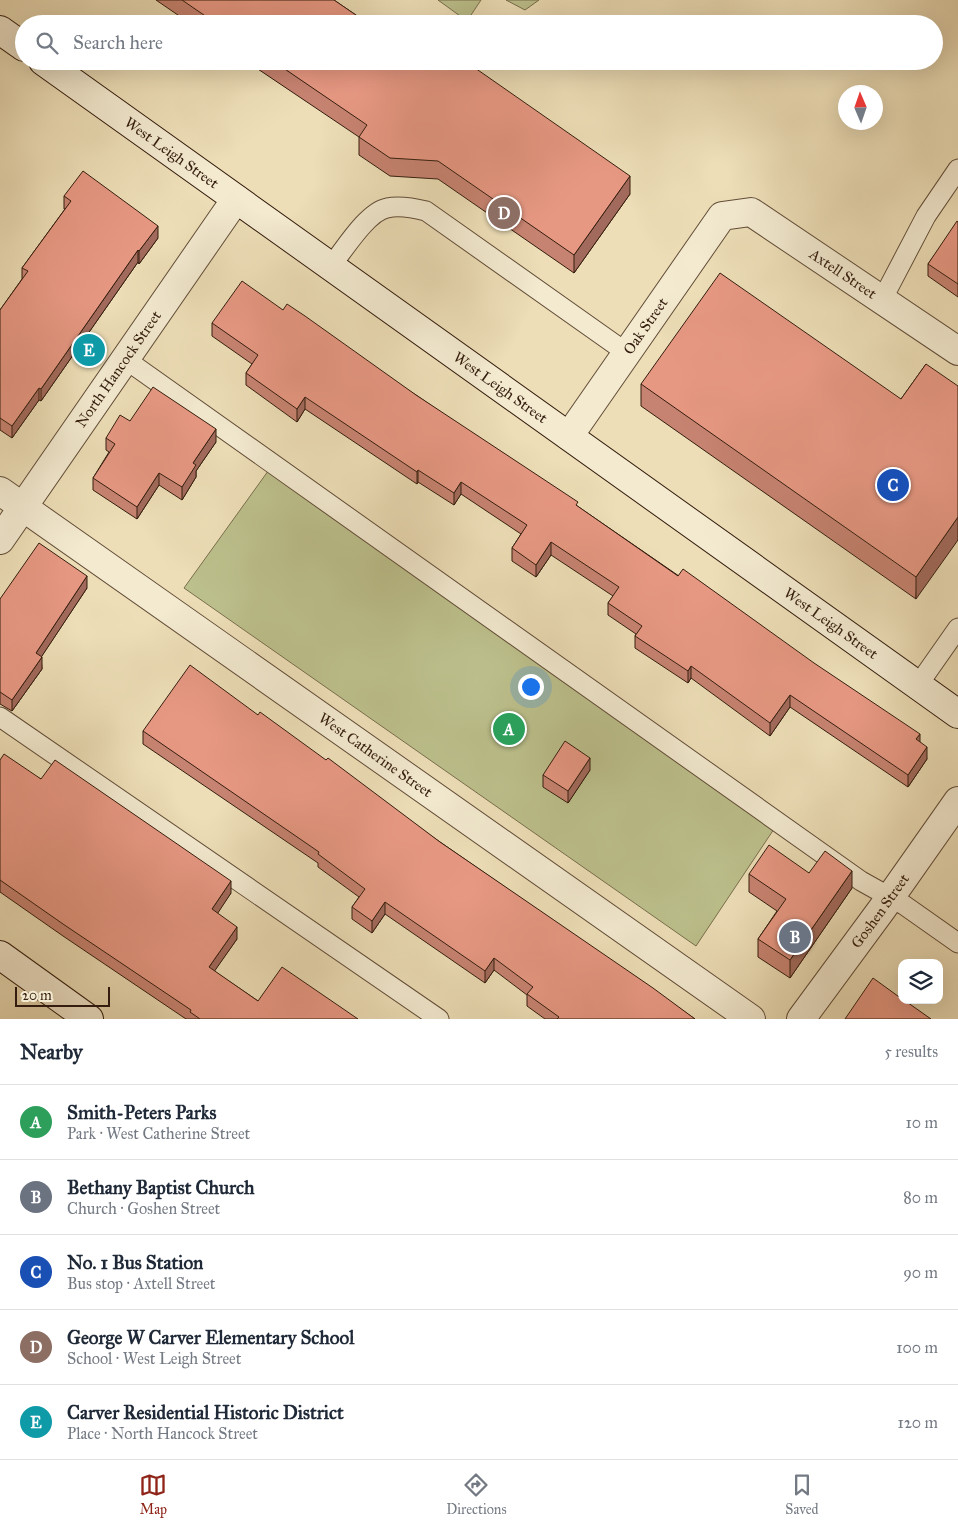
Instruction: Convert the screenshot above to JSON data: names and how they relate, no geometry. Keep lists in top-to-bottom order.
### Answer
{
  "streets": {
    "street": [
      "West Leigh Street",
      "Axtell Street",
      "Oak Street",
      "North Hancock Street",
      "West Catherine Street",
      "Goshen Street"
    ]
  },
  "crossings": [
    ["West Leigh Street", "Oak Street"],
    ["West Leigh Street", "North Hancock Street"],
    ["Axtell Street", "Oak Street"],
    ["North Hancock Street", "West Catherine Street"]
  ],
  "scale_bar": "20 m",
  "north": "top",
  "page": {
    "search": "Search here",
    "pins": [
      "D",
      "E",
      "C",
      "A",
      "B"
    ],
    "scale": "20 m",
    "heading": ["Nearby", "5 results"],
    "list": [
      {
        "mark": "A",
        "name": "Smith-Peters Parks",
        "note": "Park · West Catherine Street",
        "value": "10 m"
      },
      {
        "mark": "B",
        "name": "Bethany Baptist Church",
        "note": "Church · Goshen Street",
        "value": "80 m"
      },
      {
        "mark": "C",
        "name": "No. 1 Bus Station",
        "note": "Bus stop · Axtell Street",
        "value": "90 m"
      },
      {
        "mark": "D",
        "name": "George W Carver Elementary School",
        "note": "School · West Leigh Street",
        "value": "100 m"
      },
      {
        "mark": "E",
        "name": "Carver Residential Historic District",
        "note": "Place · North Hancock Street",
        "value": "120 m"
      }
    ],
    "nav": ["Map", "Directions", "Saved"]
  }
}
